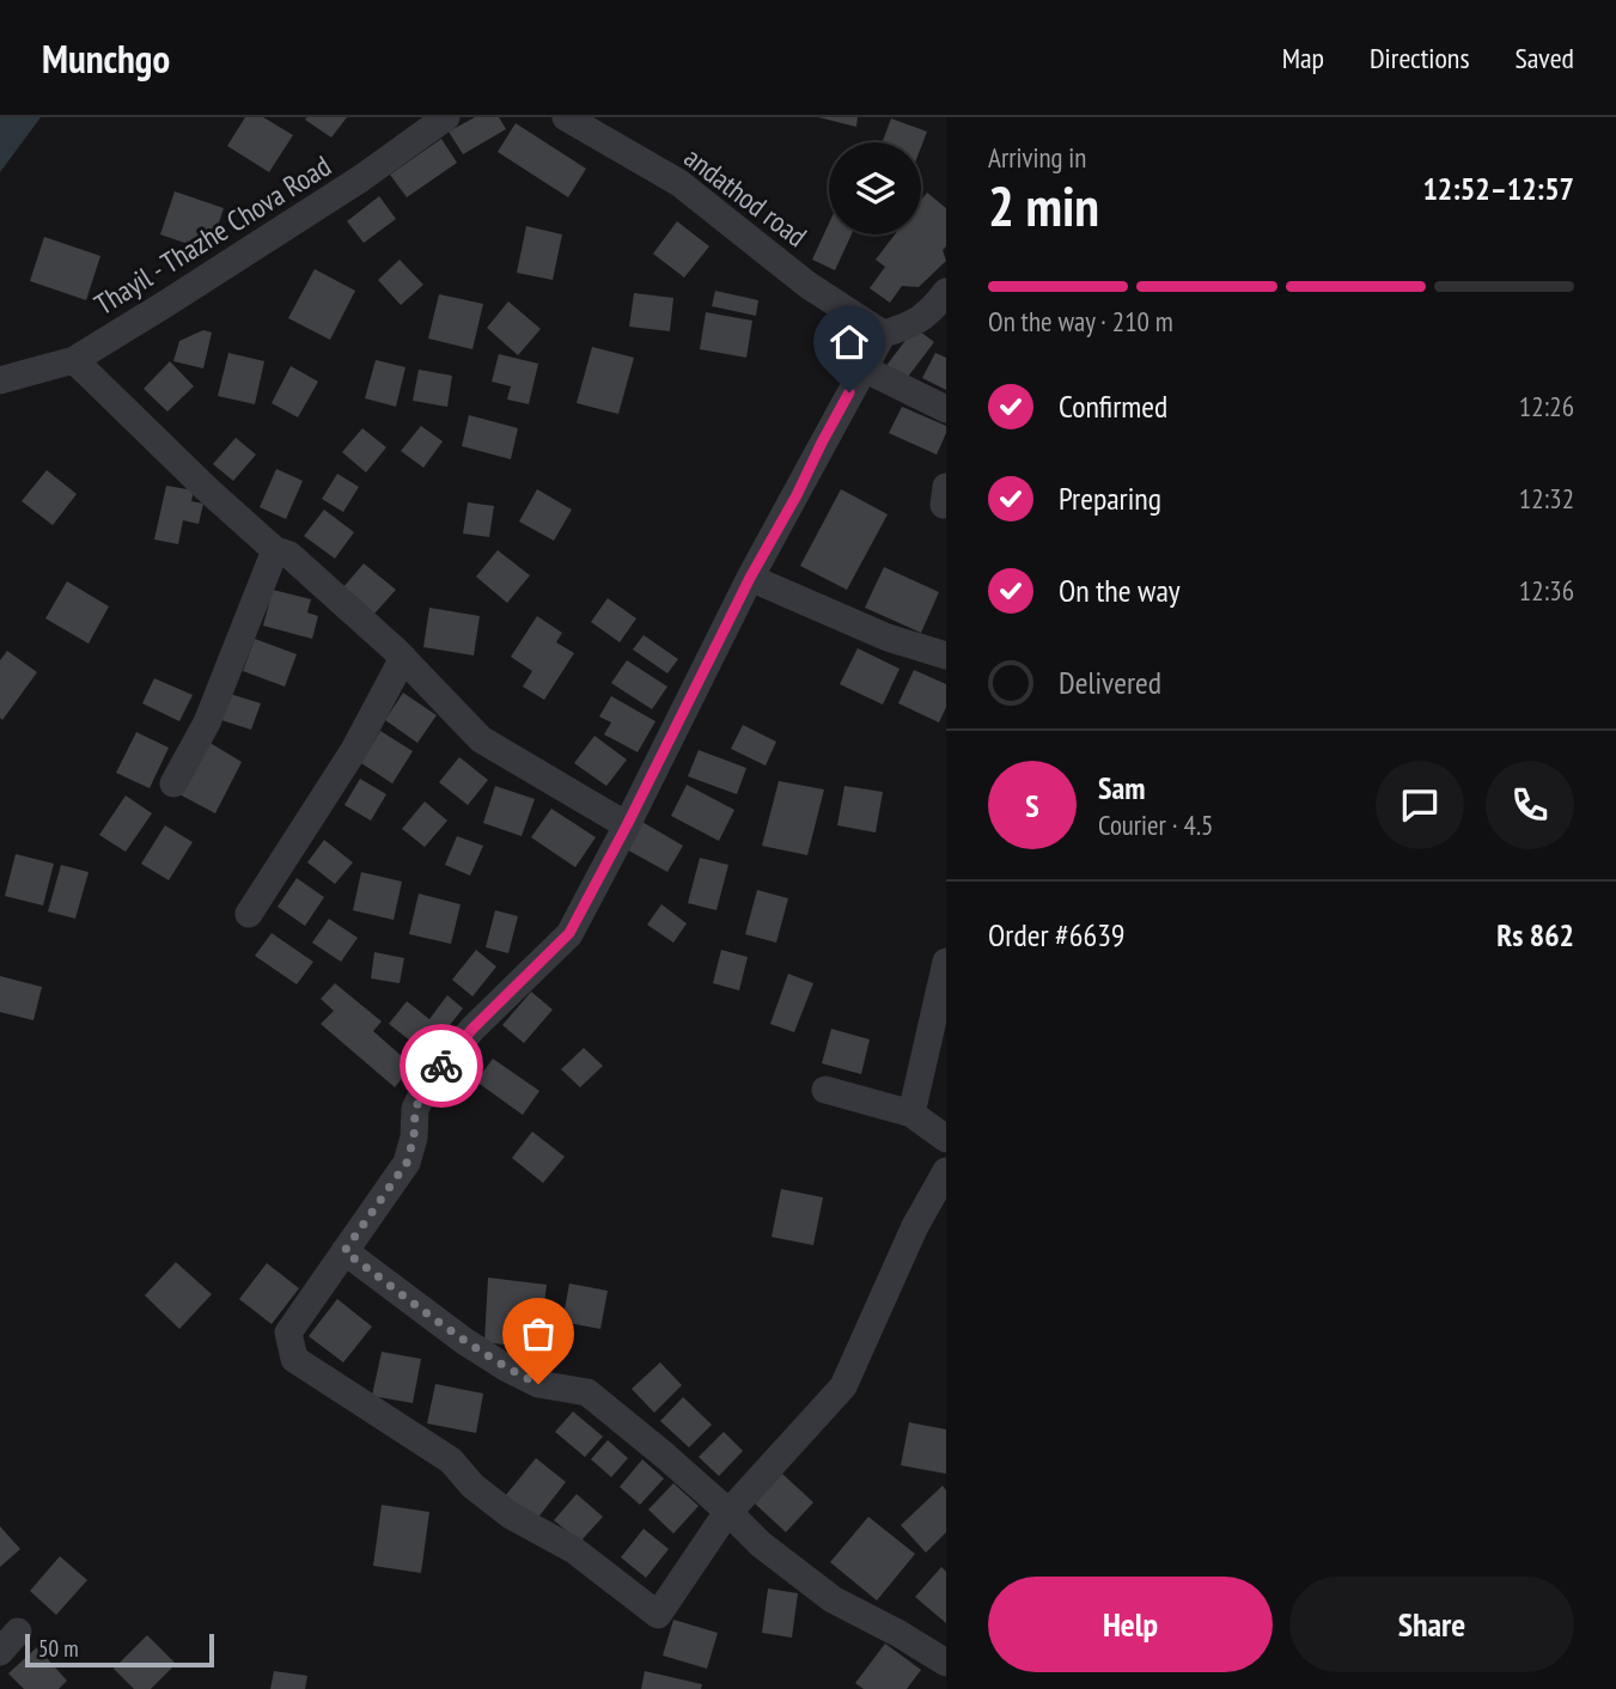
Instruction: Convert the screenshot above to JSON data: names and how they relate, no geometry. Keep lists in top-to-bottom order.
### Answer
{
  "streets": {
    "street": ["andathod road", "Thayil - Thazhe Chova Road"]
  },
  "scale_bar": "50 m",
  "page": {
    "header": "Munchgo",
    "nav": ["Map", "Directions", "Saved"],
    "heading": ["2 min", "Arriving in", "12:52–12:57"],
    "panel": [
      "Sam",
      "Courier · 4.5",
      "Order #6639",
      "Rs 862"
    ],
    "bar": "On the way · 210 m",
    "list": [
      ["Confirmed", "12:26"],
      ["Preparing", "12:32"],
      ["On the way", "12:36"],
      "Delivered"
    ],
    "round": "S",
    "buttons": ["Help", "Share"],
    "scale": "50 m"
  }
}
